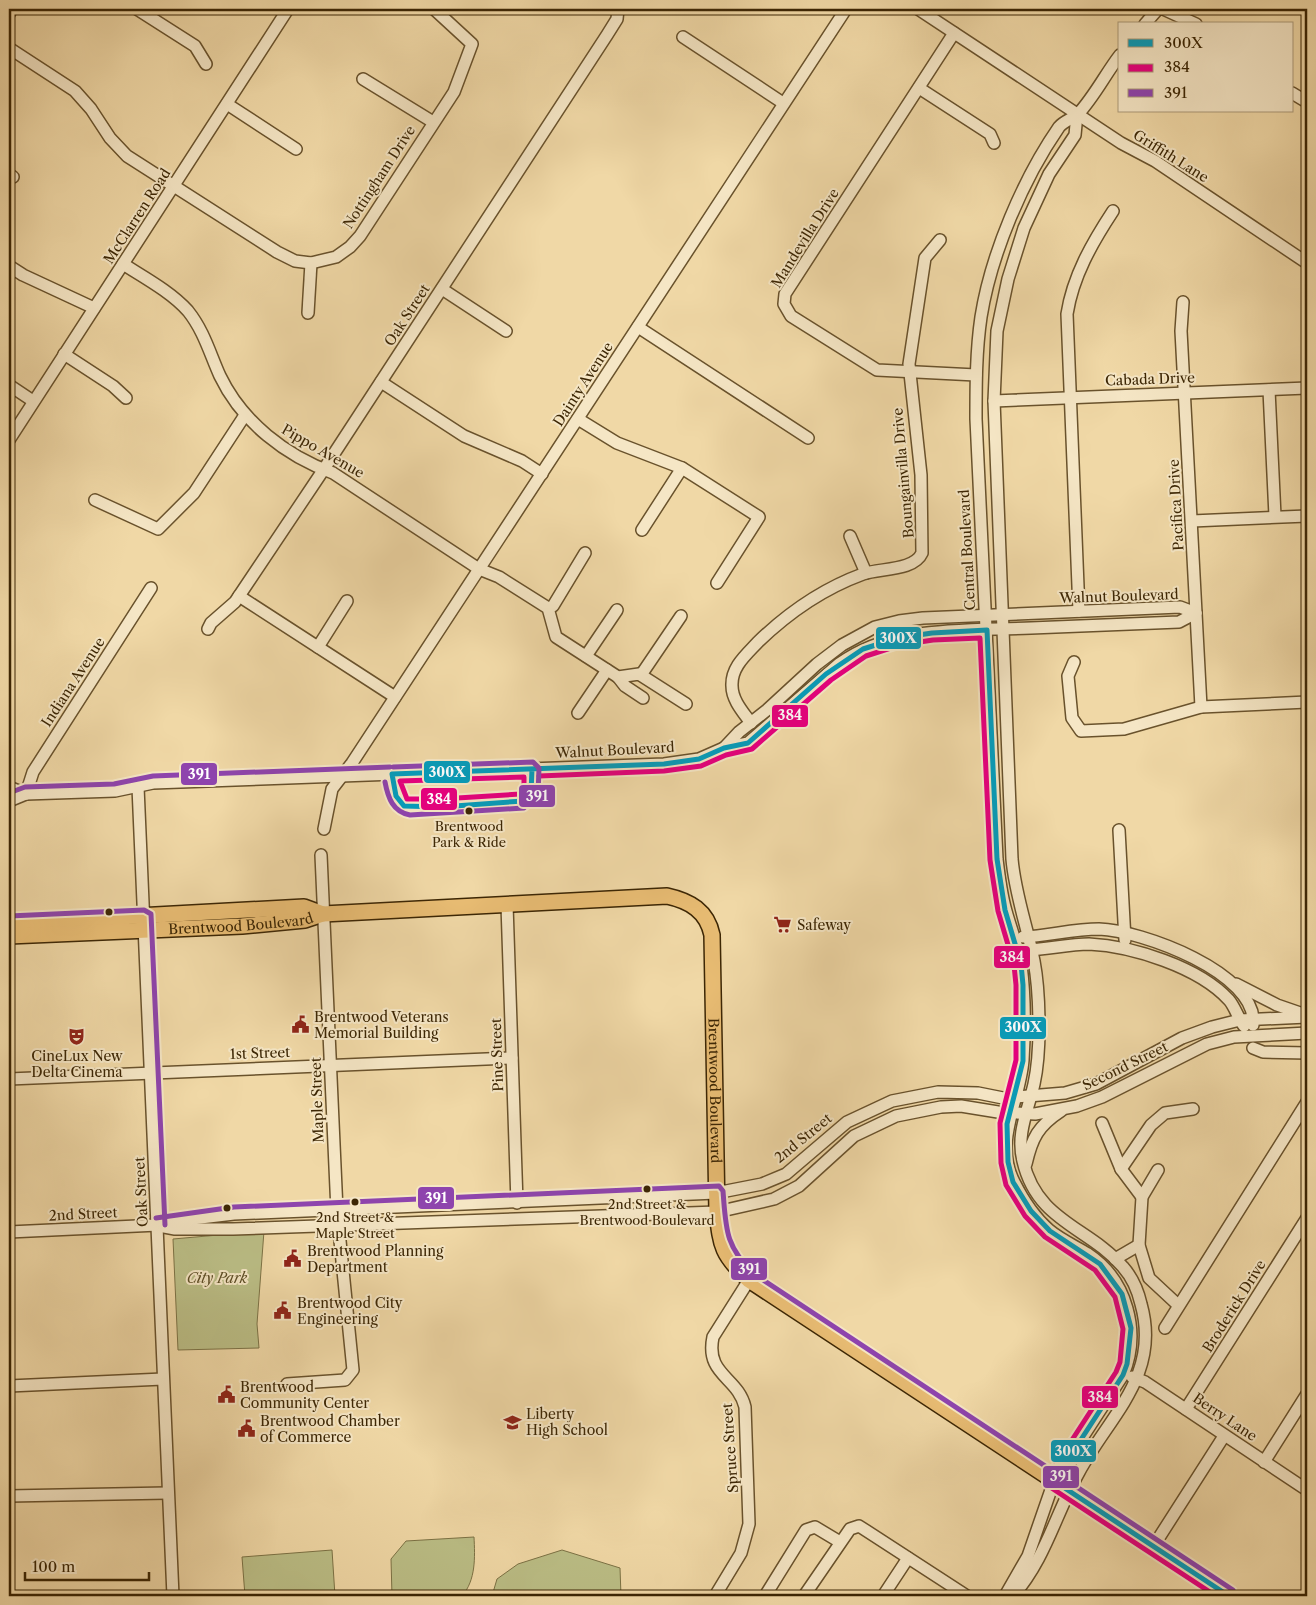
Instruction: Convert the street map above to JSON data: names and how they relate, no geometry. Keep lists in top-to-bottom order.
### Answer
{
  "streets": {
    "main road": ["Brentwood Boulevard"],
    "street": [
      "Griffith Lane",
      "Nottingham Drive",
      "McClarren Road",
      "Mandevilla Drive",
      "Oak Street",
      "Cabada Drive",
      "Dainty Avenue",
      "Pippo Avenue",
      "Boungainvilla Drive",
      "Pacifica Drive",
      "Central Boulevard",
      "Walnut Boulevard",
      "Indiana Avenue",
      "1st Street",
      "Pine Street",
      "Second Street",
      "Maple Street",
      "2nd Street",
      "Broderick Drive",
      "Berry Lane",
      "Spruce Street"
    ]
  },
  "crossings": [
    ["Griffith Lane", "Mandevilla Drive"],
    ["Griffith Lane", "Central Boulevard"],
    ["Nottingham Drive", "McClarren Road"],
    ["McClarren Road", "Pippo Avenue"],
    ["Mandevilla Drive", "Boungainvilla Drive"],
    ["Mandevilla Drive", "Central Boulevard"],
    ["Oak Street", "Pippo Avenue"],
    ["Oak Street", "Walnut Boulevard"],
    ["Oak Street", "Brentwood Boulevard"],
    ["Oak Street", "1st Street"],
    ["Oak Street", "2nd Street"],
    ["Cabada Drive", "Pacifica Drive"],
    ["Cabada Drive", "Central Boulevard"],
    ["Dainty Avenue", "Pippo Avenue"],
    ["Dainty Avenue", "Walnut Boulevard"],
    ["Boungainvilla Drive", "Walnut Boulevard"],
    ["Pacifica Drive", "Walnut Boulevard"],
    ["Central Boulevard", "Walnut Boulevard"],
    ["Central Boulevard", "Brentwood Boulevard"],
    ["Central Boulevard", "Second Street"],
    ["Central Boulevard", "2nd Street"],
    ["Central Boulevard", "Berry Lane"],
    ["Walnut Boulevard", "Indiana Avenue"],
    ["Brentwood Boulevard", "Pine Street"],
    ["Brentwood Boulevard", "Maple Street"],
    ["Brentwood Boulevard", "2nd Street"],
    ["Brentwood Boulevard", "Spruce Street"],
    ["1st Street", "Pine Street"],
    ["1st Street", "Maple Street"],
    ["Pine Street", "2nd Street"],
    ["Second Street", "2nd Street"],
    ["Maple Street", "2nd Street"],
    ["Broderick Drive", "Berry Lane"]
  ],
  "parks": ["City Park"],
  "places": {
    "other": ["Brentwood Park & Ride", "2nd Street & Brentwood Boulevard", "2nd Street & Maple Street"],
    "supermarket": ["Safeway"],
    "public building": [
      "Brentwood Veterans Memorial Building",
      "Brentwood Planning Department",
      "Brentwood City Engineering",
      "Brentwood Community Center",
      "Brentwood Chamber of Commerce"
    ],
    "theatre": ["CineLux New Delta Cinema"],
    "school or university": ["Liberty High School"]
  },
  "lines": ["transit line 300X", "transit line 384", "transit line 391"],
  "legend": ["300X", "384", "391"],
  "scale_bar": "100 m"
}
